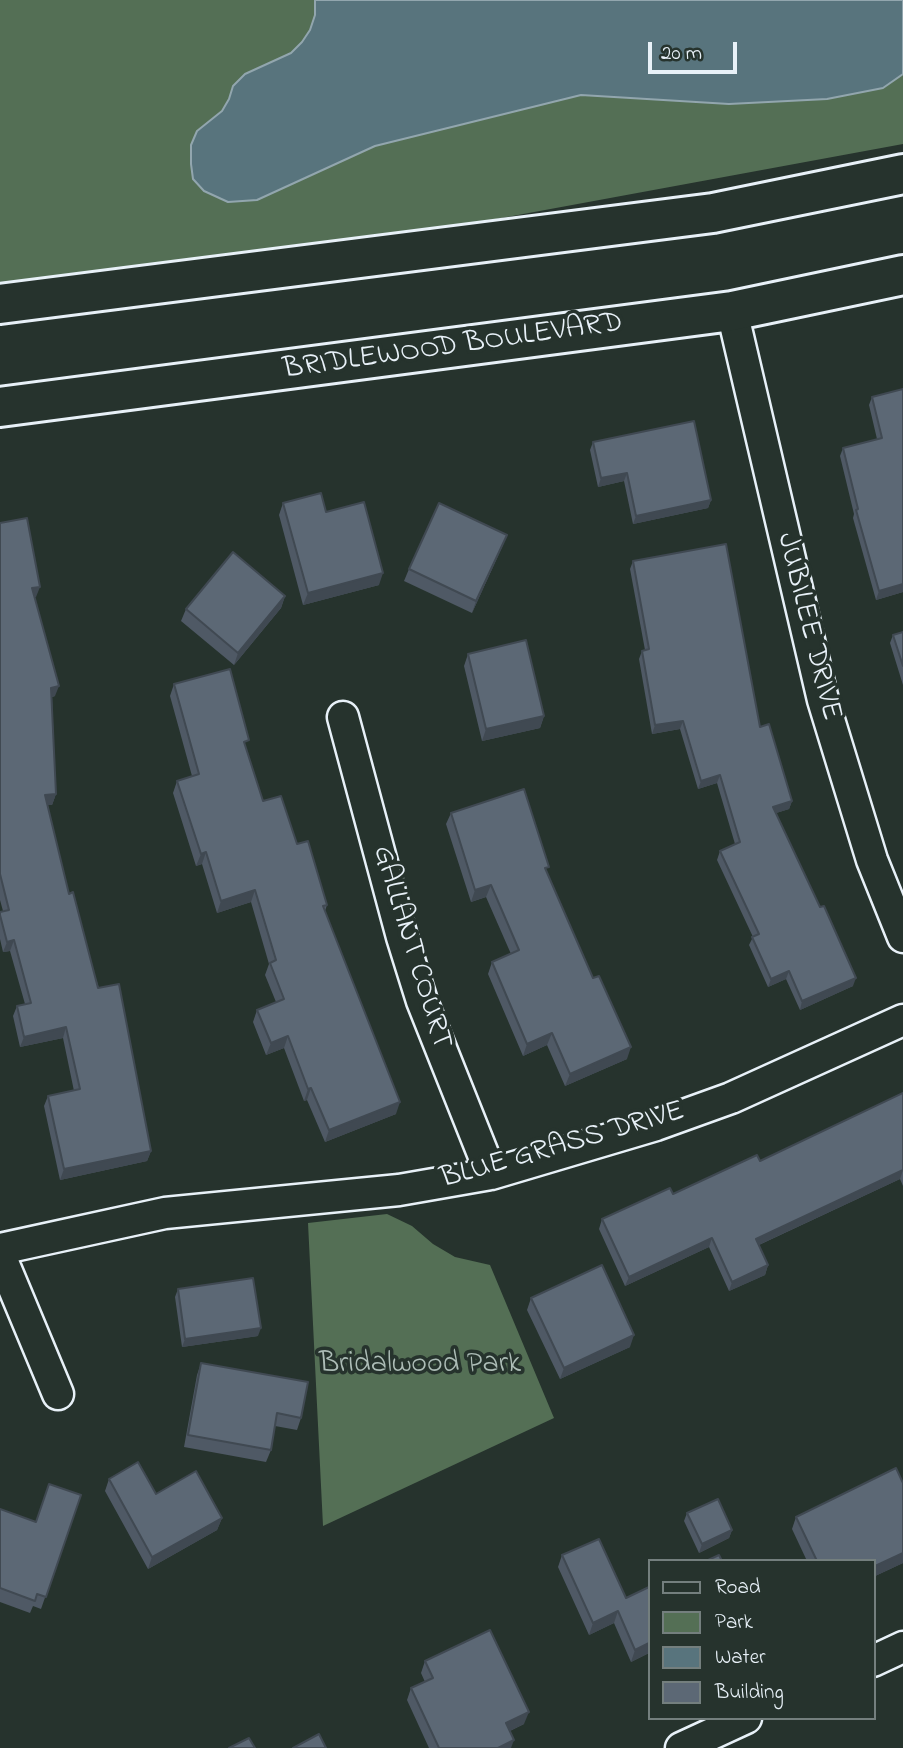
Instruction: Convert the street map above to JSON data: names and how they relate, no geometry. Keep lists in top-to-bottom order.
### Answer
{
  "streets": {
    "main road": ["BRIDLEWOOD BOULEVARD"],
    "street": ["JUBILEE DRIVE", "GALLANT COURT", "BLUE GRASS DRIVE"]
  },
  "crossings": [
    ["BRIDLEWOOD BOULEVARD", "JUBILEE DRIVE"],
    ["GALLANT COURT", "BLUE GRASS DRIVE"]
  ],
  "parks": ["Bridalwood Park"],
  "legend": [
    "Road",
    "Park",
    "Water",
    "Building"
  ],
  "scale_bar": "20 m"
}
